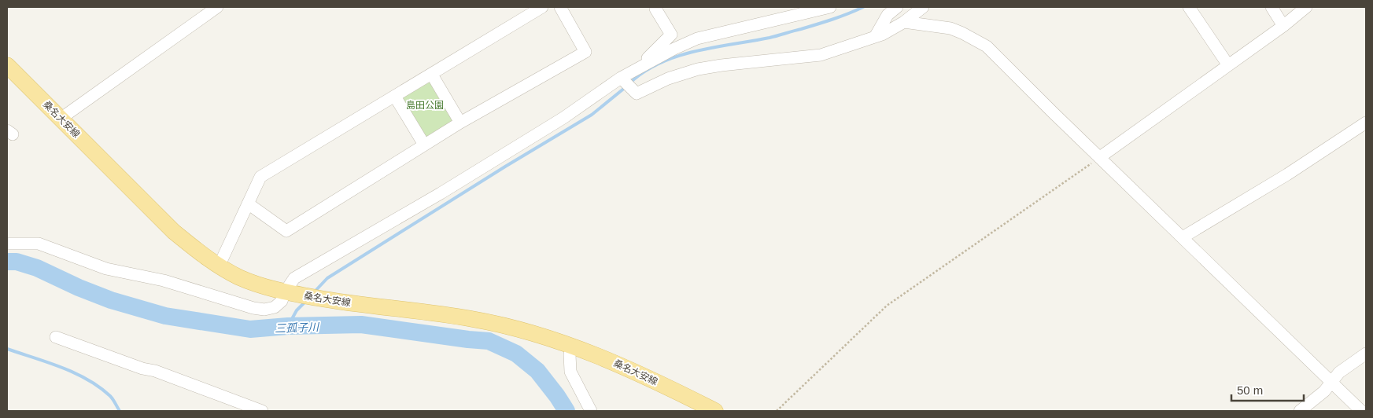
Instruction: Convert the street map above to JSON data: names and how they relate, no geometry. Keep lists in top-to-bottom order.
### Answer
{
  "streets": {
    "main road": ["桑名大安線"]
  },
  "water": ["三孤子川"],
  "parks": ["島田公園"],
  "scale_bar": "50 m"
}
